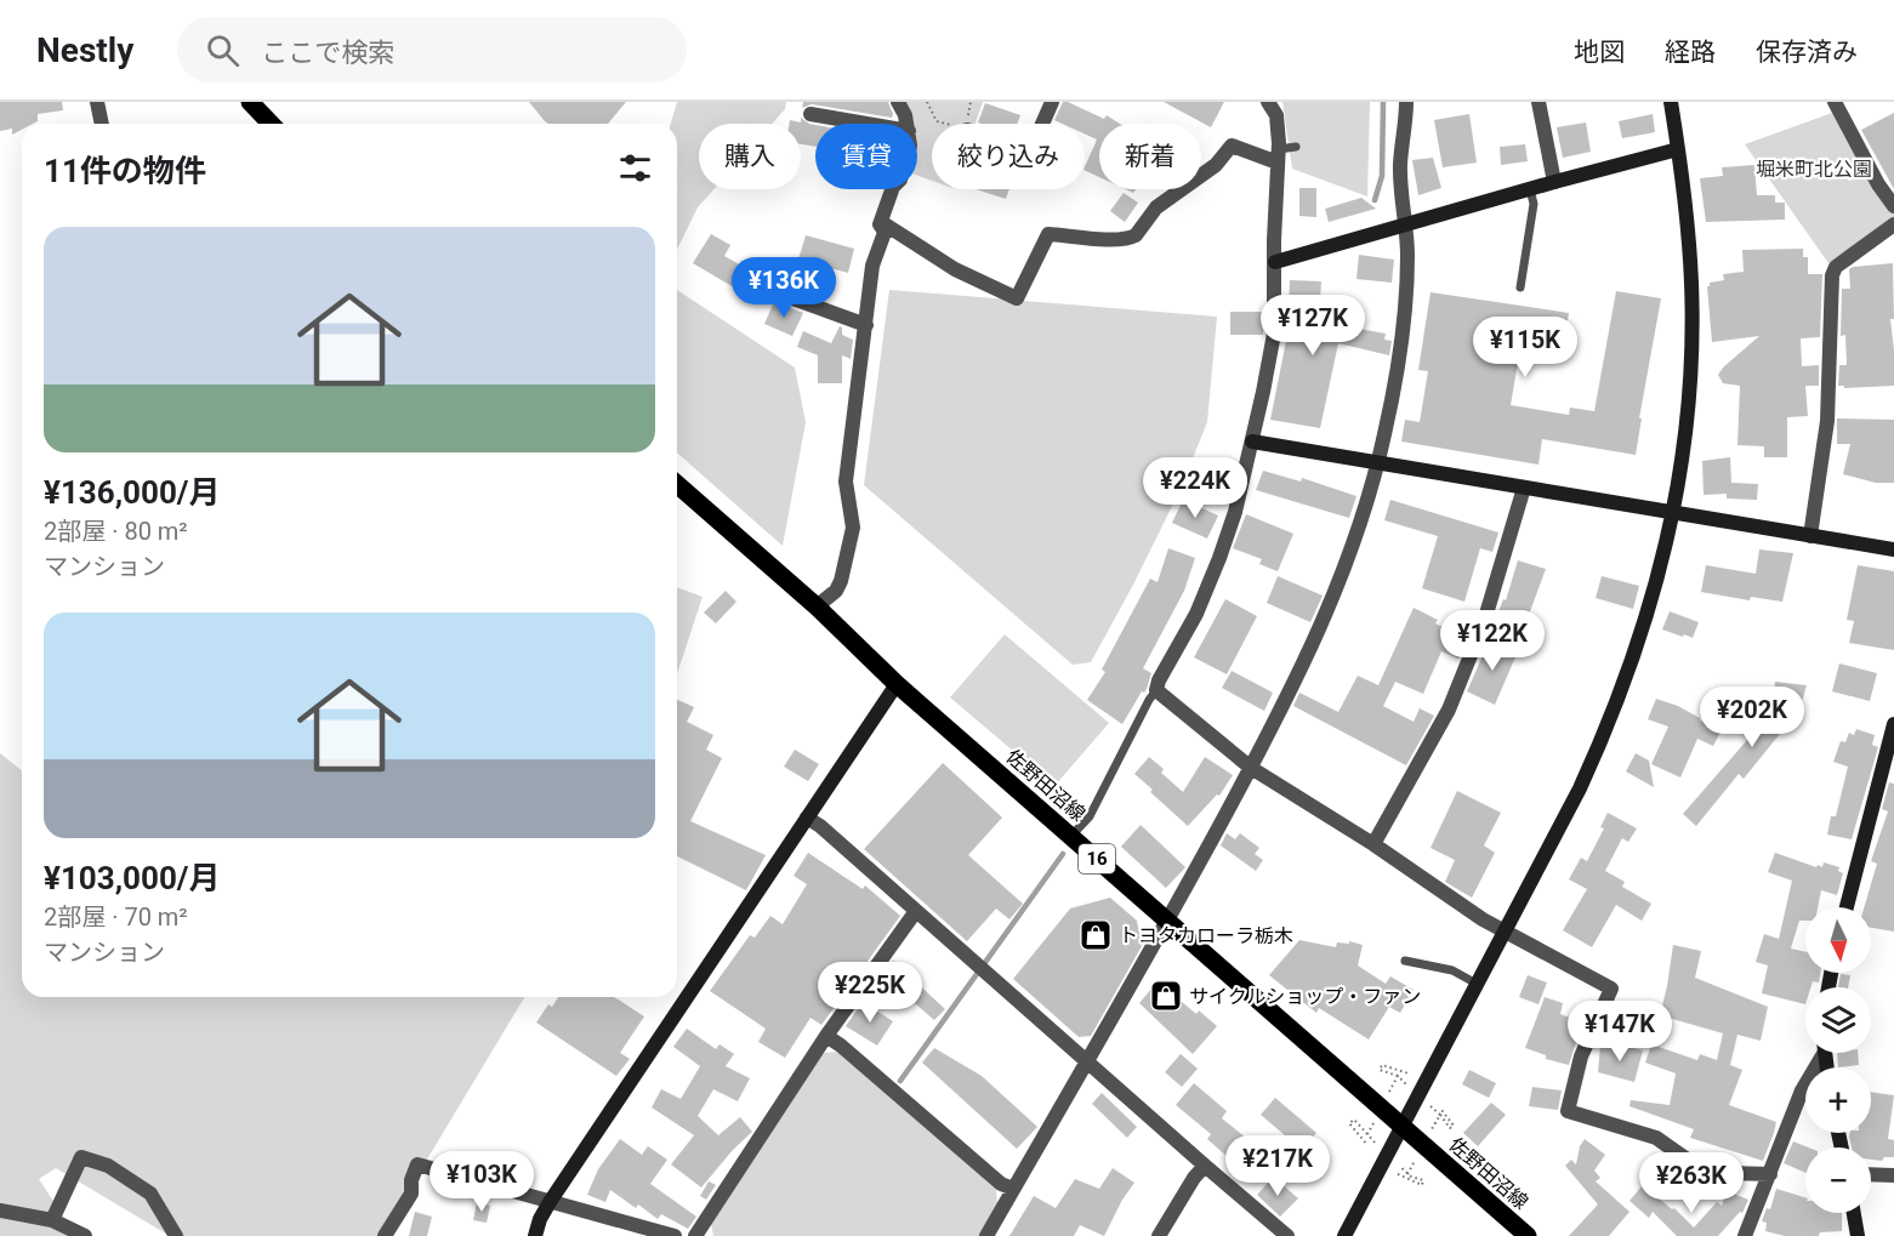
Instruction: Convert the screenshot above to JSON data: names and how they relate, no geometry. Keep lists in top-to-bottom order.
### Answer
{
  "streets": {
    "main road": ["佐野田沼線", "16"]
  },
  "parks": ["堀米町北公園"],
  "places": {
    "shop": ["トヨタカローラ栃木", "サイクルショップ・ファン"]
  },
  "north": "bottom",
  "page": {
    "header": "Nestly",
    "search": "ここで検索",
    "nav": ["地図", "経路", "保存済み"],
    "chip": [
      "購入",
      "賃貸",
      "絞り込み",
      "新着"
    ],
    "heading": "11件の物件",
    "list": [
      {
        "name": "¥136,000/月",
        "note": "2部屋 · 80 m² · マンション"
      },
      {
        "name": "¥103,000/月",
        "note": "2部屋 · 70 m² · マンション"
      }
    ],
    "price": [
      "¥136K",
      "¥127K",
      "¥115K",
      "¥224K",
      "¥122K",
      "¥202K",
      "¥225K",
      "¥147K",
      "¥217K",
      "¥103K",
      "¥263K"
    ],
    "map_buttons": ["+", "−"]
  }
}
